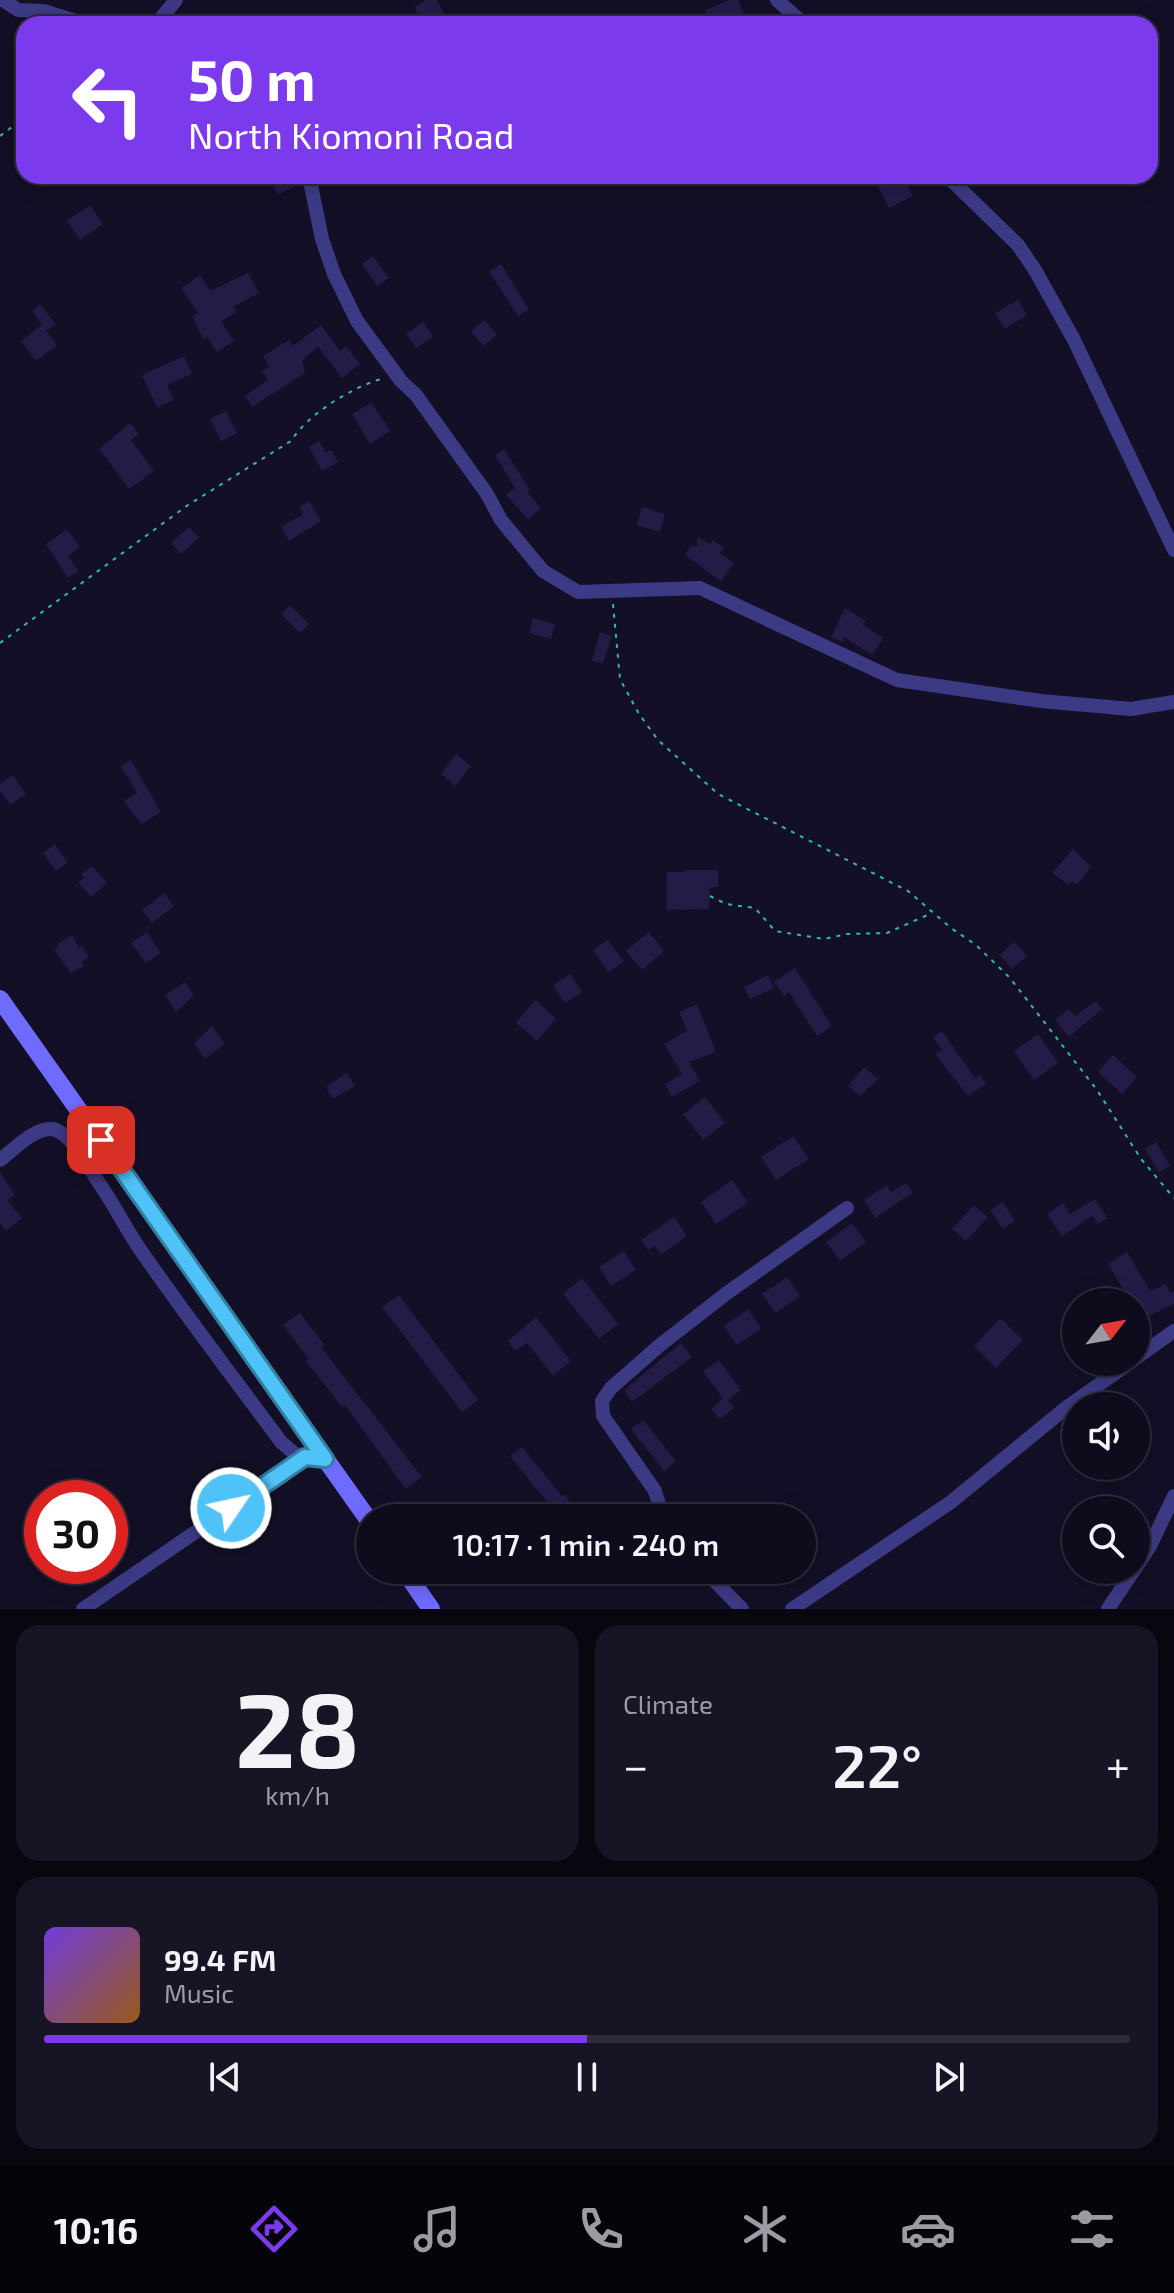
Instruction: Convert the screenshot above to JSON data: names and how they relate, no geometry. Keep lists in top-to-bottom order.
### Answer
{
  "north": "top right",
  "page": {
    "turn": ["50 m", "North Kiomoni Road"],
    "limit": "30",
    "trip": "10:17 · 1 min · 240 m",
    "tile": [
      ["28", "km/h"],
      "Climate"
    ],
    "heat": ["−", "22°", "+"],
    "song": ["99.4 FM", "Music"],
    "tabs": "10:16"
  }
}
